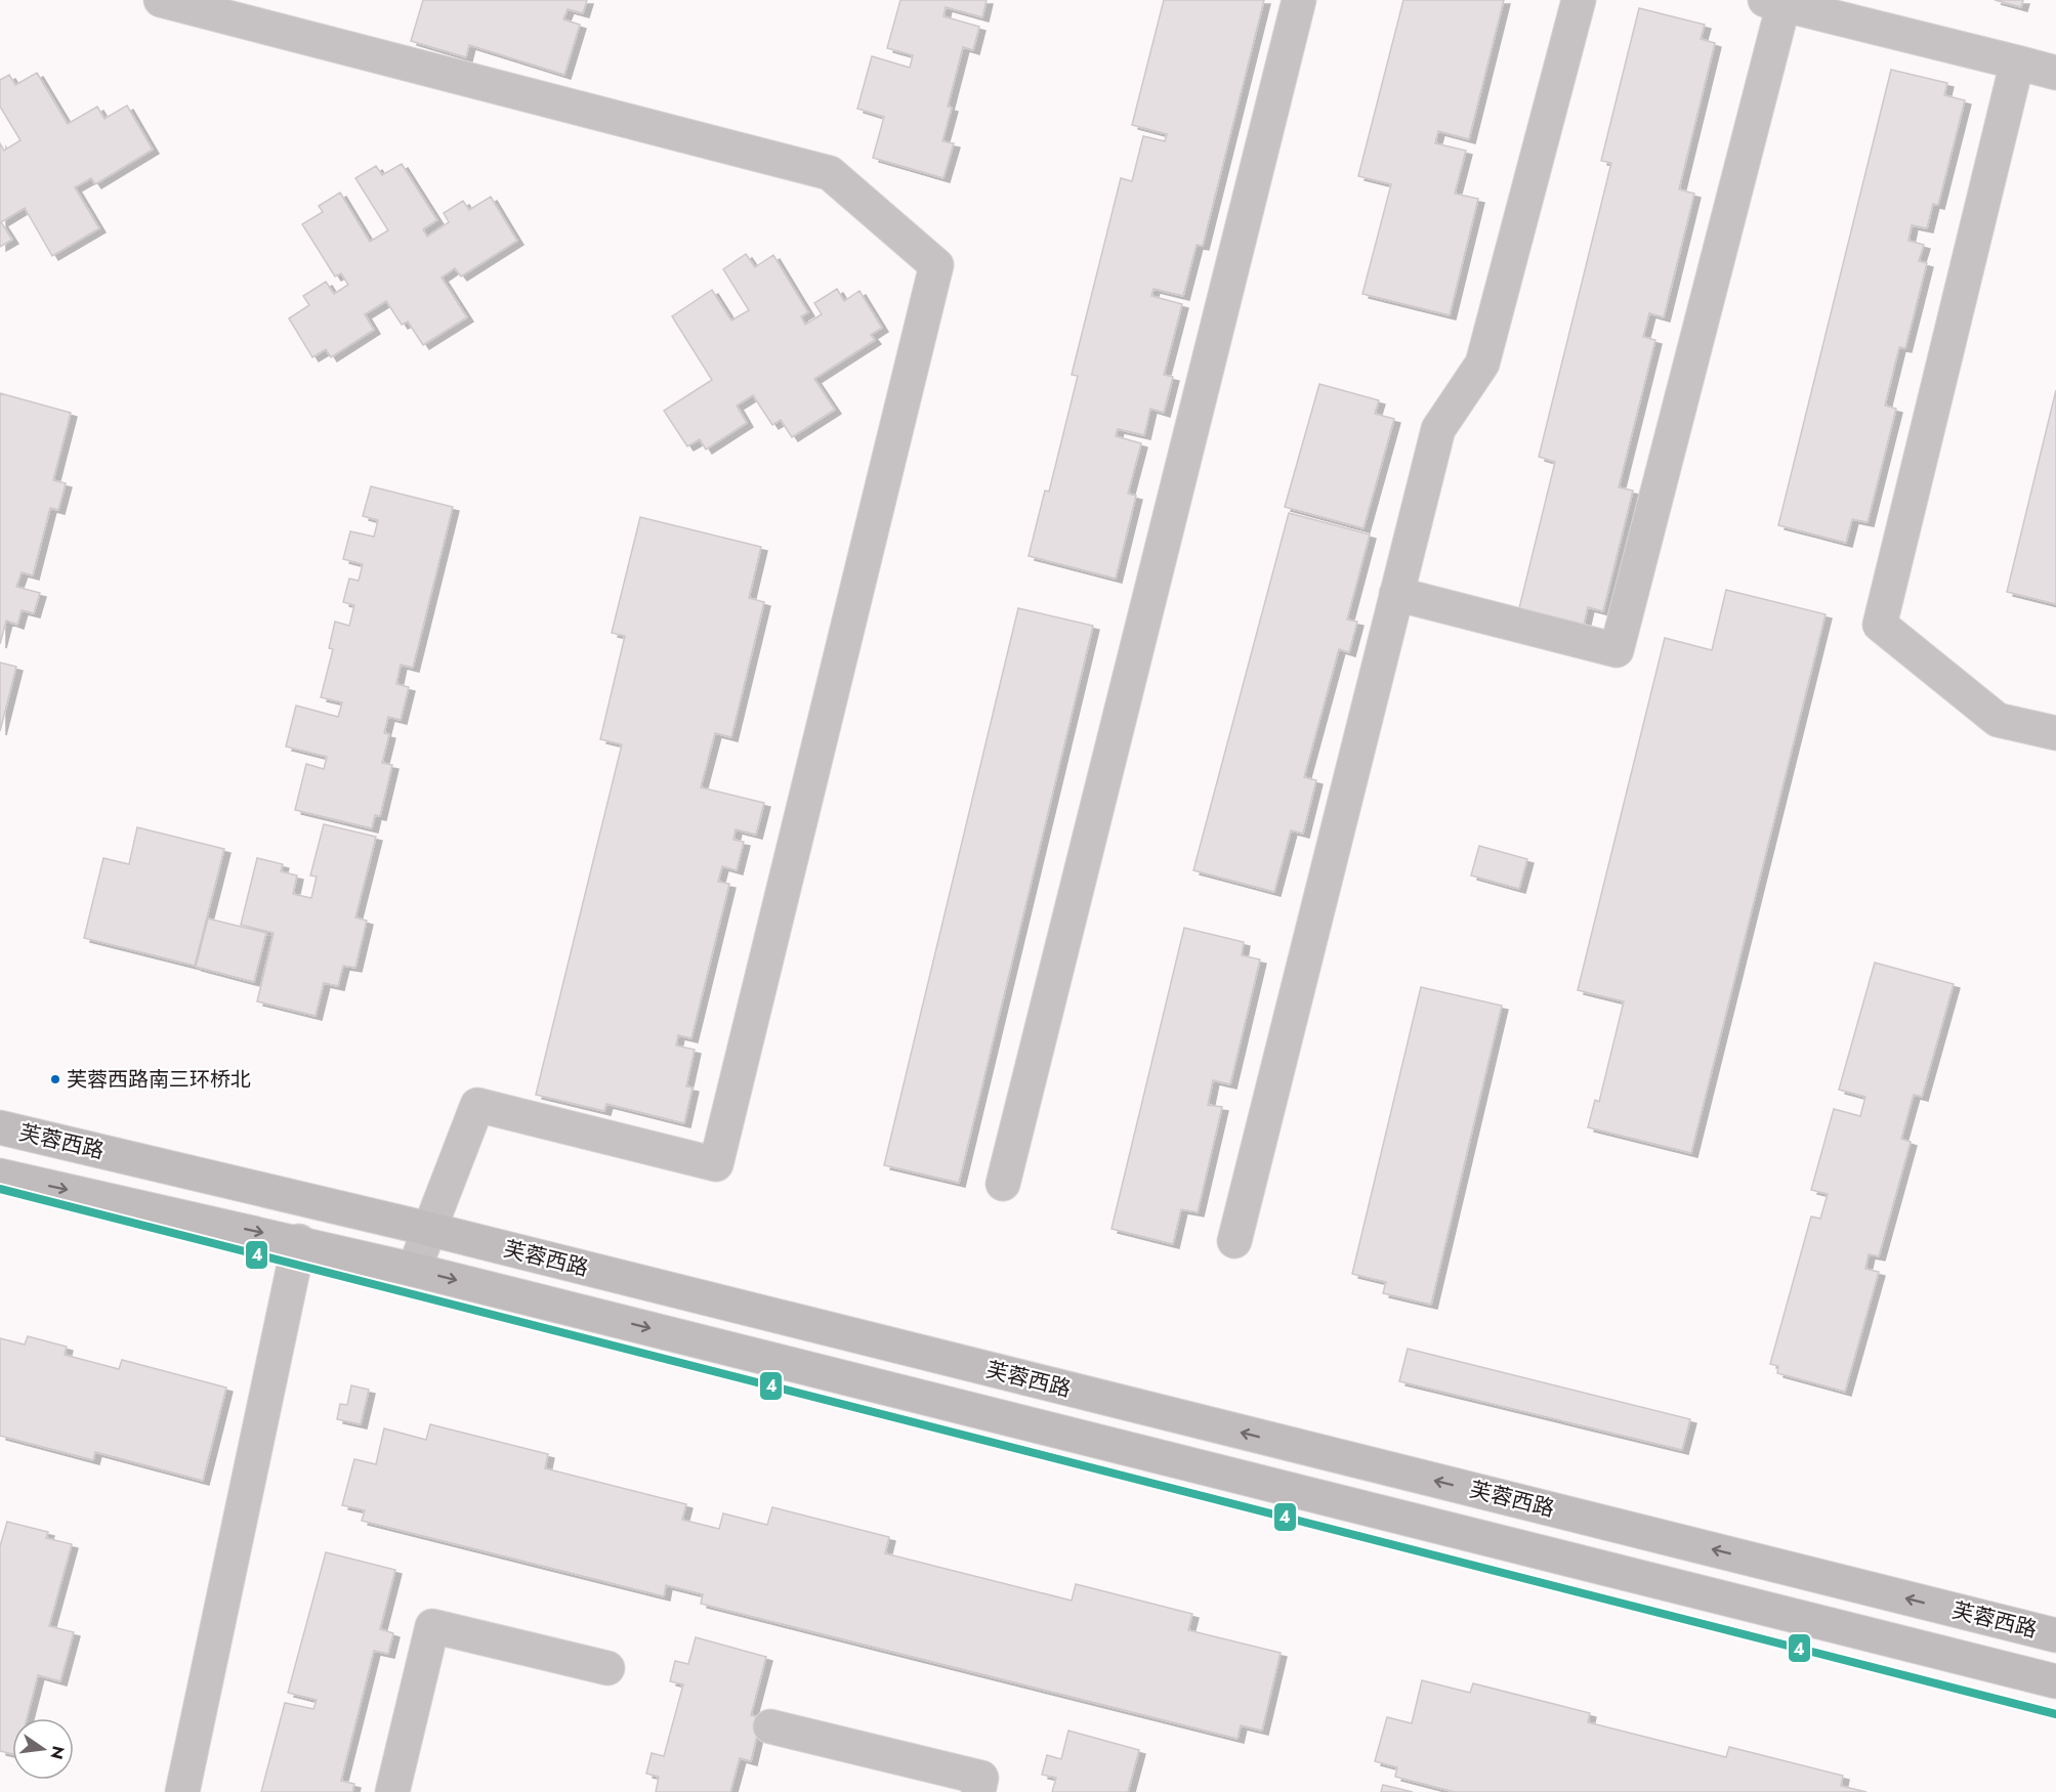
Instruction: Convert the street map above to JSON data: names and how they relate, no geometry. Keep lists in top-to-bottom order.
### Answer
{
  "streets": {
    "main road": ["芙蓉西路"]
  },
  "places": ["芙蓉西路南三环桥北"],
  "lines": ["transit line 4"],
  "north": "right"
}
